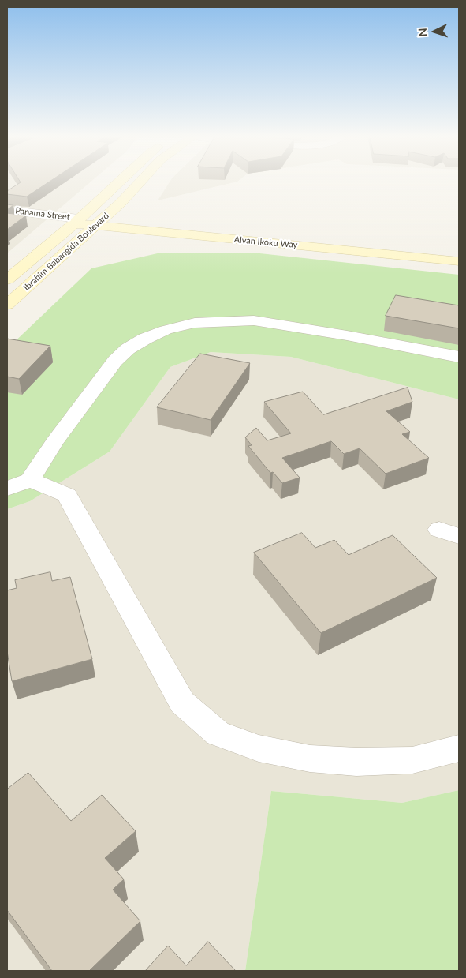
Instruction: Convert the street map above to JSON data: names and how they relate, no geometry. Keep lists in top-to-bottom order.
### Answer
{
  "streets": {
    "street": ["Panama Street", "Alvan Ikoku Way", "Ibrahim Babangida Boulevard"]
  },
  "crossings": [
    ["Panama Street", "Alvan Ikoku Way"],
    ["Panama Street", "Ibrahim Babangida Boulevard"],
    ["Alvan Ikoku Way", "Ibrahim Babangida Boulevard"]
  ],
  "north": "left"
}
